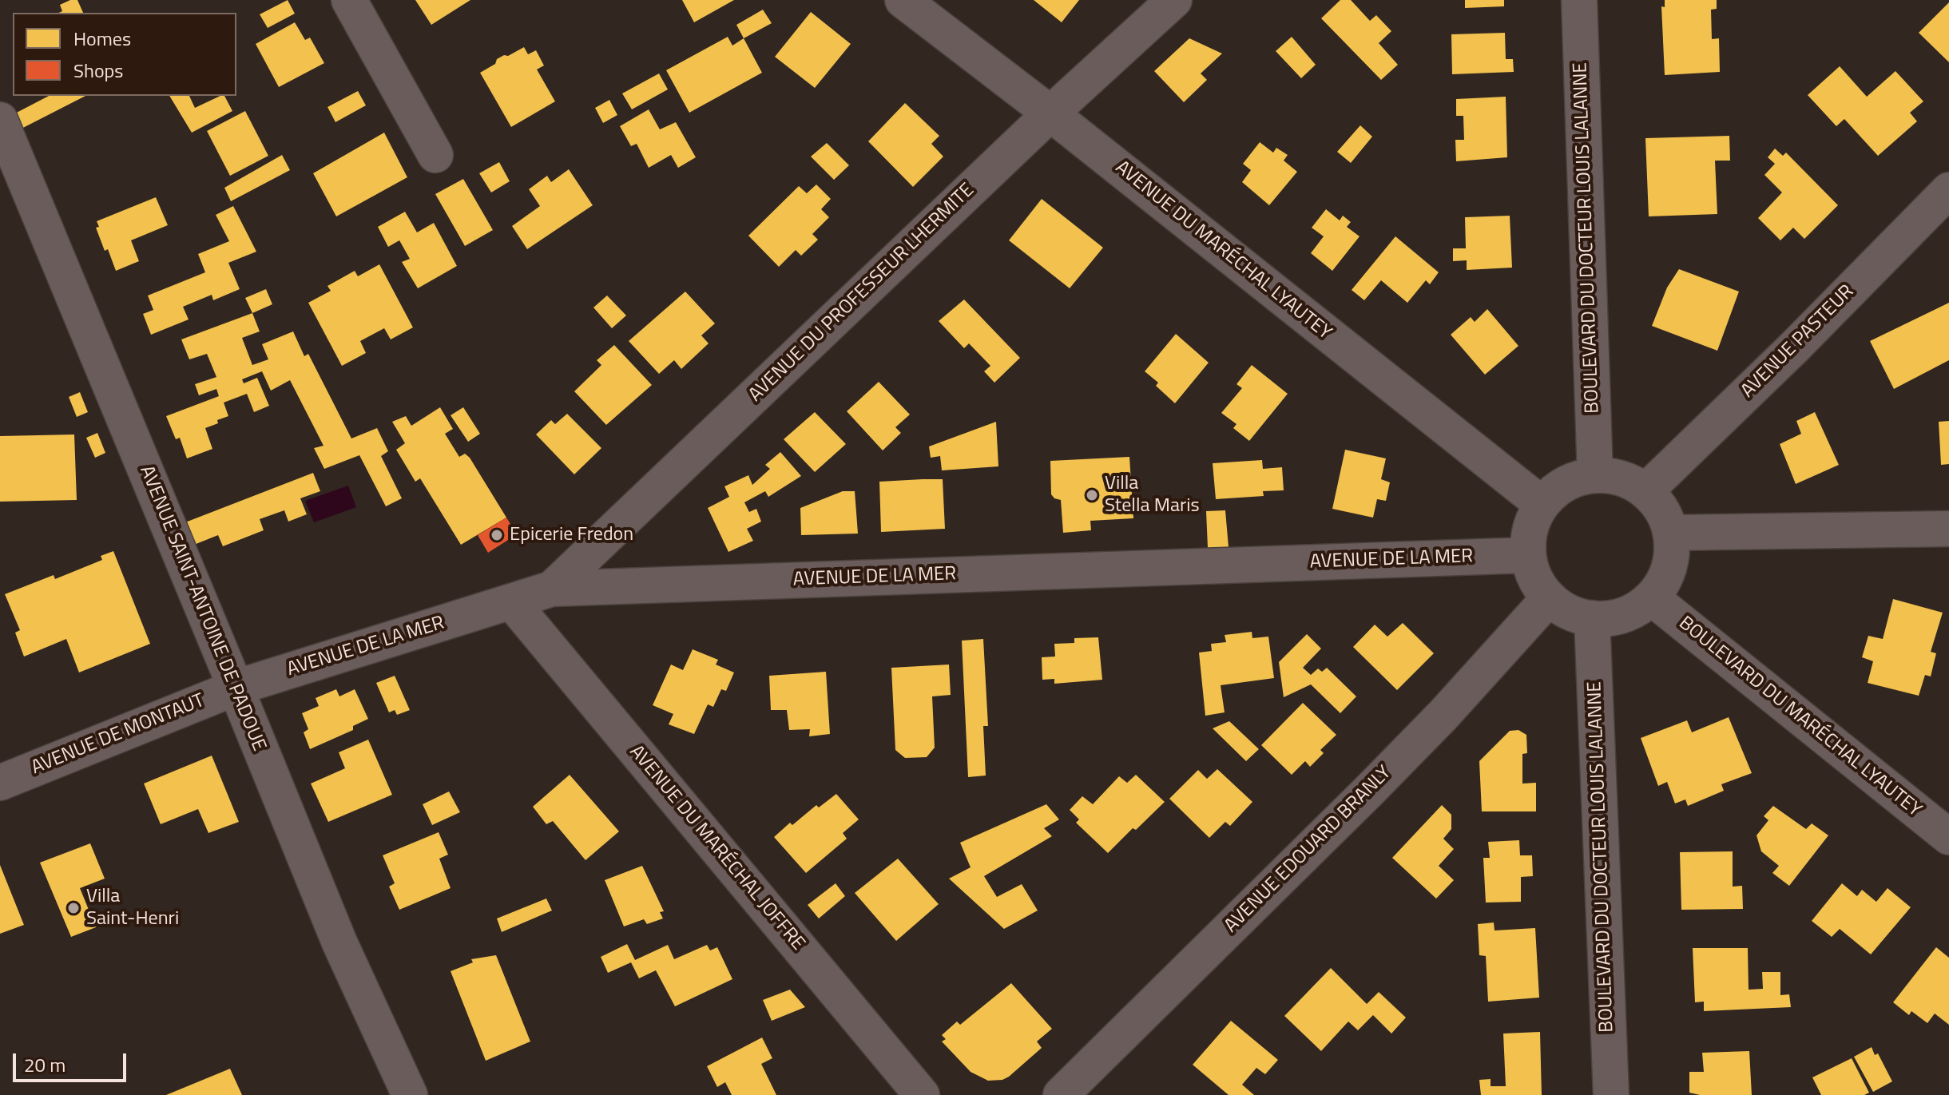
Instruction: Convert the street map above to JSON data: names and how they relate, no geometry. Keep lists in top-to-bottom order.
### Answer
{
  "streets": {
    "street": [
      "BOULEVARD DU DOCTEUR LOUIS LALANNE",
      "AVENUE DU MARÉCHAL LYAUTEY",
      "AVENUE DU PROFESSEUR LHERMITE",
      "AVENUE PASTEUR",
      "AVENUE DE LA MER",
      "AVENUE SAINT-ANTOINE DE PADOUE",
      "BOULEVARD DU MARÉCHAL LYAUTEY",
      "AVENUE DE MONTAUT",
      "AVENUE DU MARÉCHAL JOFFRE",
      "AVENUE EDOUARD BRANLY"
    ]
  },
  "crossings": [
    ["BOULEVARD DU DOCTEUR LOUIS LALANNE", "AVENUE DU MARÉCHAL LYAUTEY"],
    ["BOULEVARD DU DOCTEUR LOUIS LALANNE", "AVENUE PASTEUR"],
    ["BOULEVARD DU DOCTEUR LOUIS LALANNE", "AVENUE DE LA MER"],
    ["BOULEVARD DU DOCTEUR LOUIS LALANNE", "BOULEVARD DU MARÉCHAL LYAUTEY"],
    ["BOULEVARD DU DOCTEUR LOUIS LALANNE", "AVENUE EDOUARD BRANLY"],
    ["AVENUE DU MARÉCHAL LYAUTEY", "AVENUE DU PROFESSEUR LHERMITE"],
    ["AVENUE DU MARÉCHAL LYAUTEY", "AVENUE PASTEUR"],
    ["AVENUE DU MARÉCHAL LYAUTEY", "AVENUE DE LA MER"],
    ["AVENUE DU MARÉCHAL LYAUTEY", "BOULEVARD DU MARÉCHAL LYAUTEY"],
    ["AVENUE DU MARÉCHAL LYAUTEY", "AVENUE EDOUARD BRANLY"],
    ["AVENUE DU PROFESSEUR LHERMITE", "AVENUE DE LA MER"],
    ["AVENUE PASTEUR", "AVENUE DE LA MER"],
    ["AVENUE PASTEUR", "BOULEVARD DU MARÉCHAL LYAUTEY"],
    ["AVENUE PASTEUR", "AVENUE EDOUARD BRANLY"],
    ["AVENUE DE LA MER", "AVENUE SAINT-ANTOINE DE PADOUE"],
    ["AVENUE DE LA MER", "BOULEVARD DU MARÉCHAL LYAUTEY"],
    ["AVENUE DE LA MER", "AVENUE DE MONTAUT"],
    ["AVENUE DE LA MER", "AVENUE DU MARÉCHAL JOFFRE"],
    ["AVENUE DE LA MER", "AVENUE EDOUARD BRANLY"],
    ["AVENUE SAINT-ANTOINE DE PADOUE", "AVENUE DE MONTAUT"],
    ["BOULEVARD DU MARÉCHAL LYAUTEY", "AVENUE EDOUARD BRANLY"]
  ],
  "places": ["Villa Stella Maris", "Epicerie Fredon", "Villa Saint-Henri"],
  "legend": ["Homes", "Shops"],
  "scale_bar": "20 m"
}
